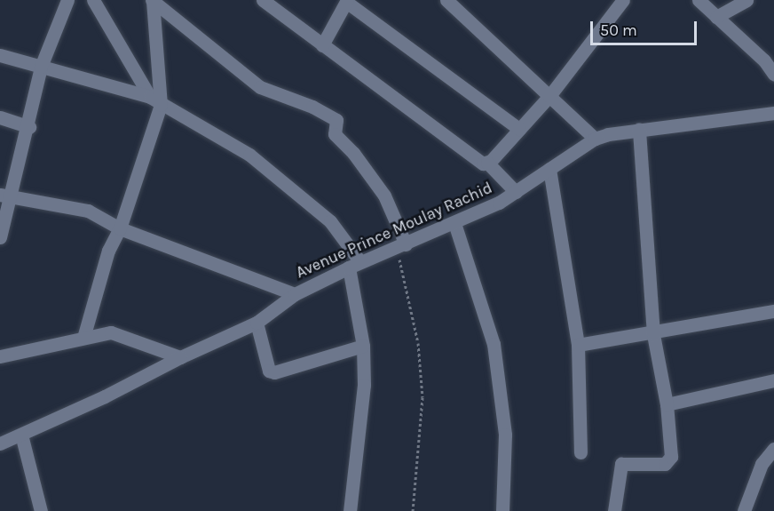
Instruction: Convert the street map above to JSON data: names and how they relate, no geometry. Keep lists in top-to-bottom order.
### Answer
{
  "streets": {
    "street": ["Avenue Prince Moulay Rachid"]
  },
  "scale_bar": "50 m"
}
